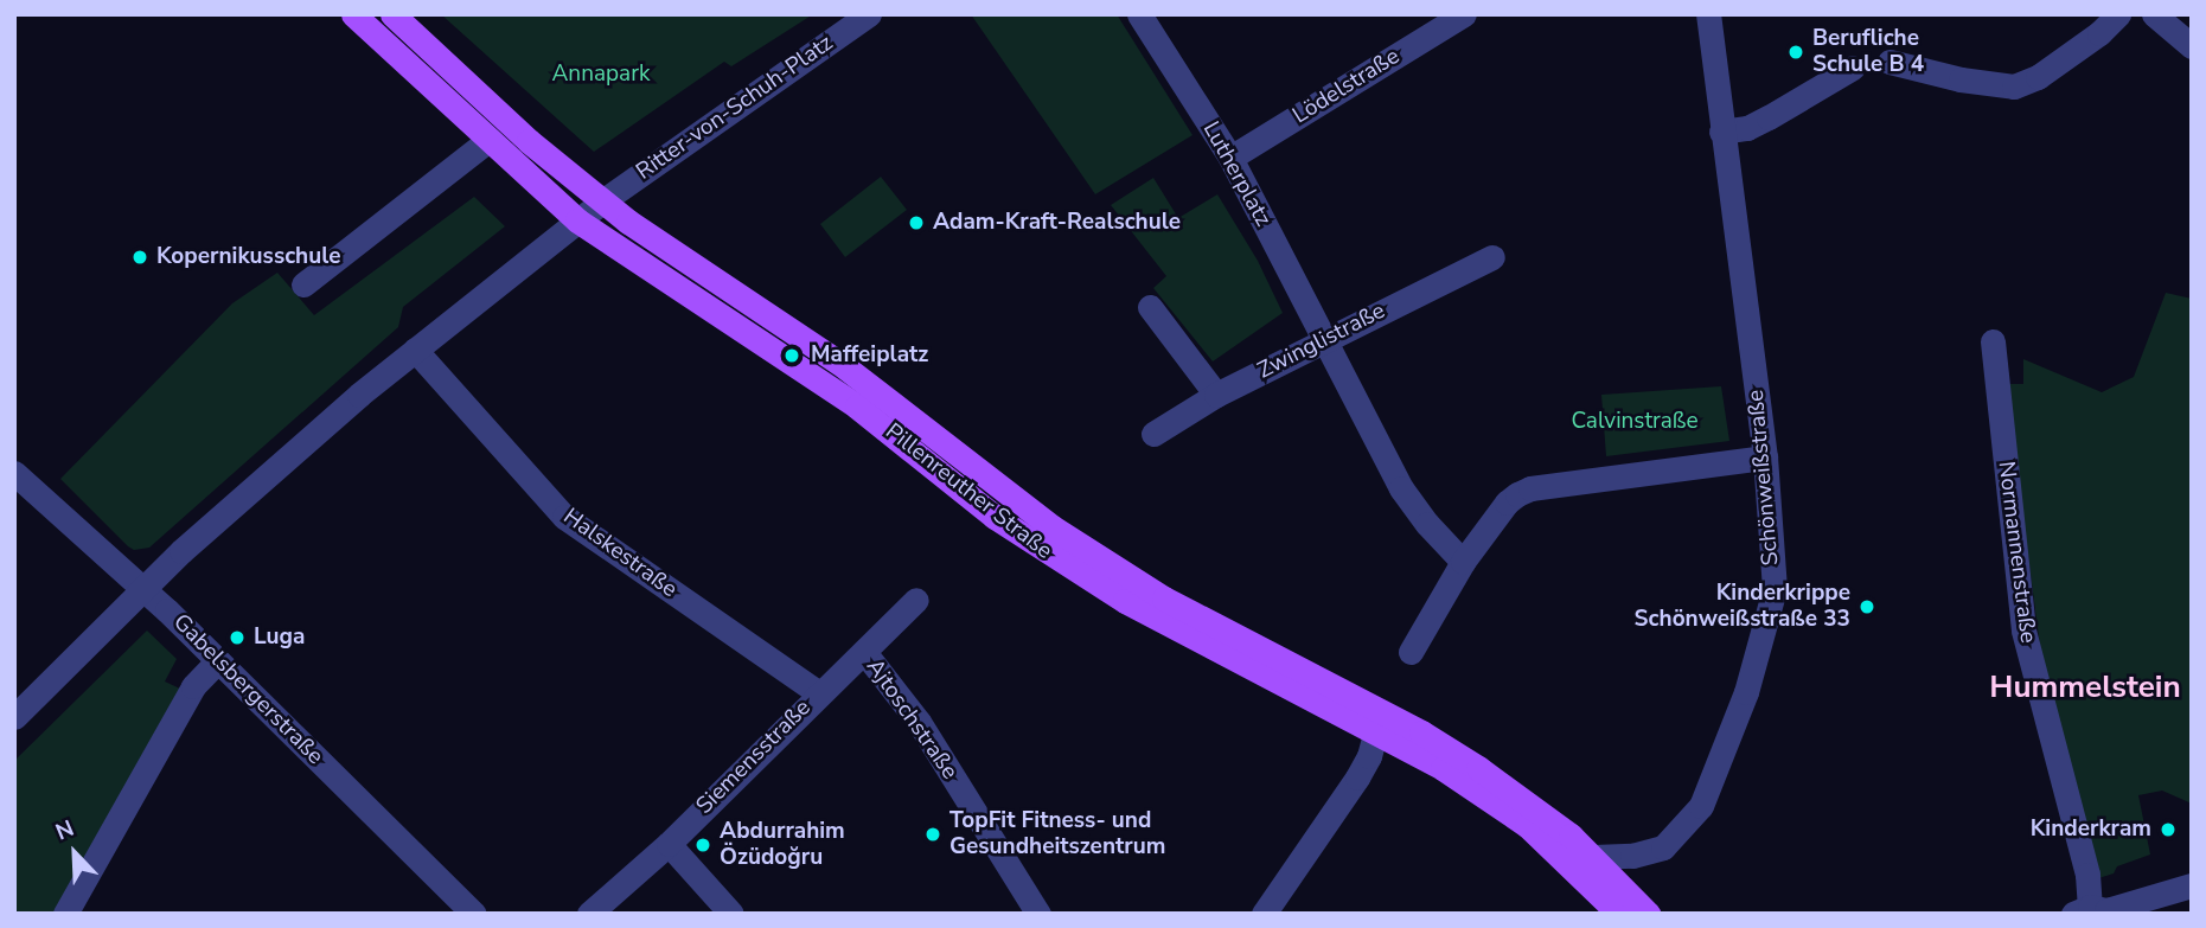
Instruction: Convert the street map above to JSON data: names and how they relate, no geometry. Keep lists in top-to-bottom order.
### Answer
{
  "streets": {
    "main road": ["Pillenreuther Straße"],
    "street": [
      "Lödelstraße",
      "Ritter-von-Schuh-Platz",
      "Lutherplatz",
      "Zwinglistraße",
      "Schönweißstraße",
      "Normannenstraße",
      "Halskestraße",
      "Gabelsbergerstraße",
      "Ajtoschstraße",
      "Siemensstraße"
    ]
  },
  "crossings": [
    ["Lödelstraße", "Lutherplatz"],
    ["Ritter-von-Schuh-Platz", "Pillenreuther Straße"],
    ["Lutherplatz", "Zwinglistraße"],
    ["Schönweißstraße", "Pillenreuther Straße"],
    ["Halskestraße", "Siemensstraße"],
    ["Ajtoschstraße", "Siemensstraße"]
  ],
  "districts": ["Hummelstein"],
  "parks": ["Annapark", "Calvinstraße"],
  "places": [
    "Berufliche Schule B 4",
    "Adam-Kraft-Realschule",
    "Kopernikusschule",
    "Maffeiplatz",
    "Kinderkrippe Schönweißstraße 33",
    "Luga",
    "Kinderkram",
    "TopFit Fitness- und Gesundheitszentrum",
    "Abdurrahim Özüdoğru"
  ],
  "north": "top left"
}
